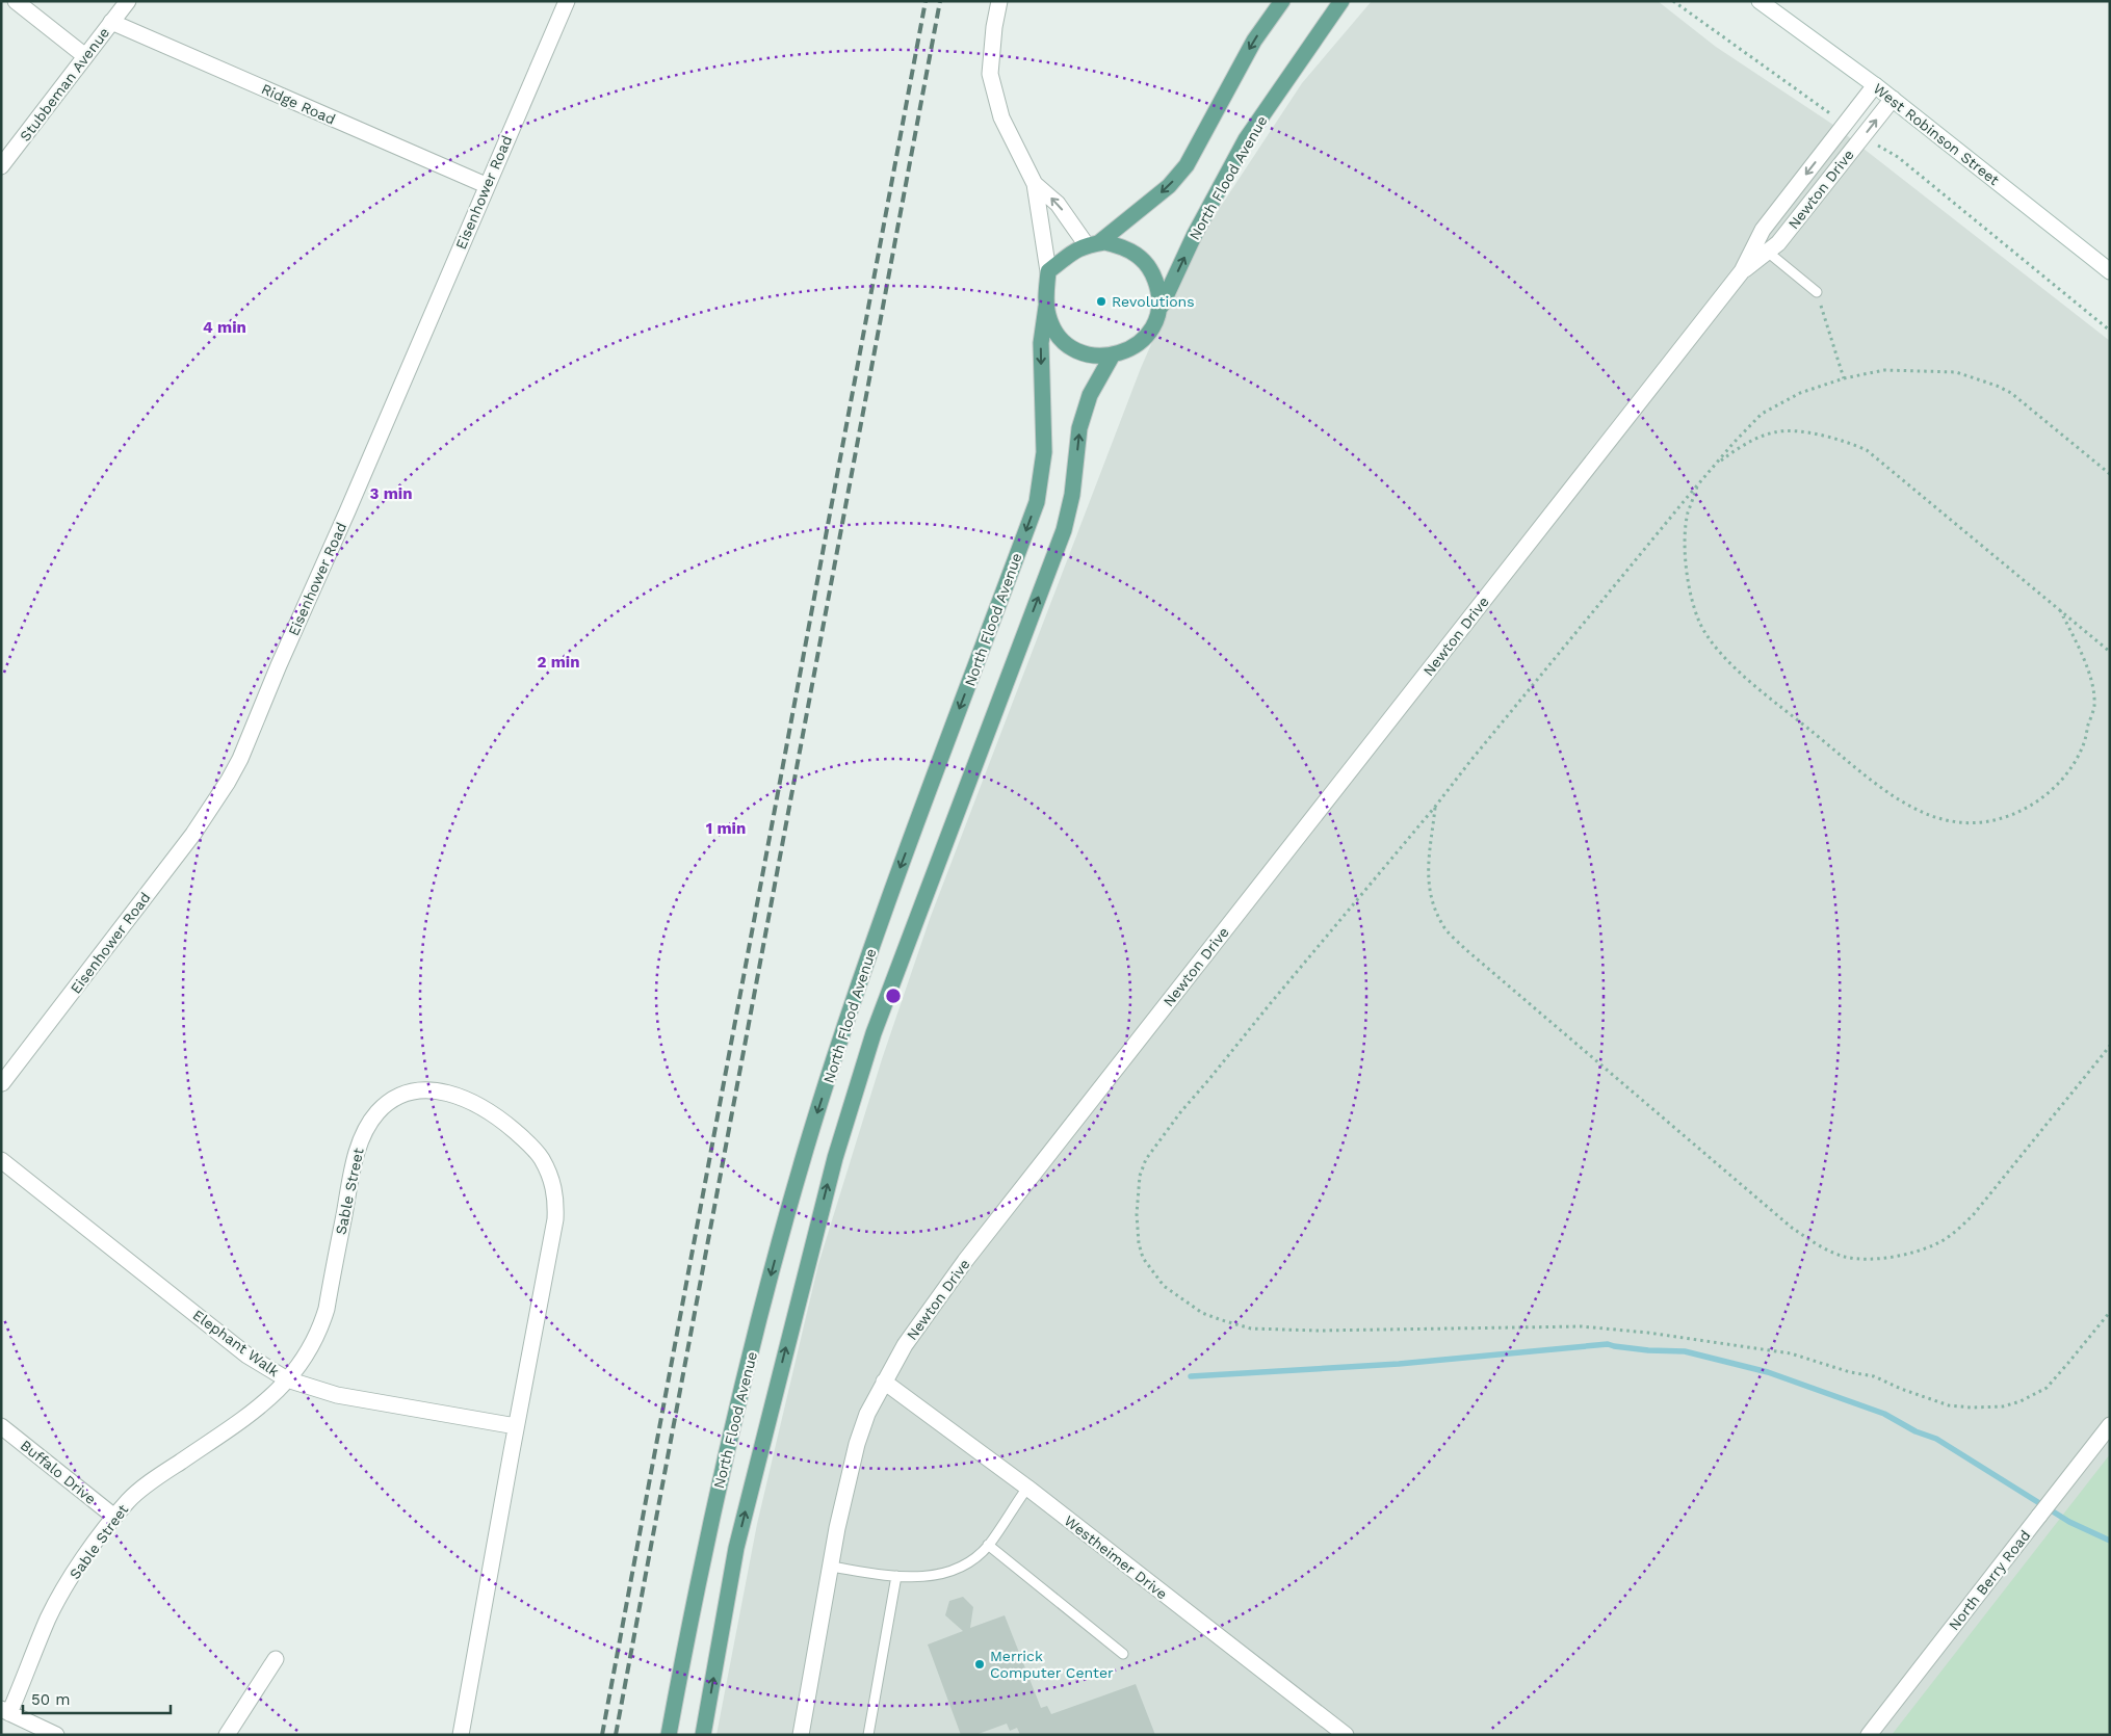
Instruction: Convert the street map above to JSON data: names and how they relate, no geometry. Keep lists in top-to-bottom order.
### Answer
{
  "streets": {
    "main road": ["North Flood Avenue"],
    "street": [
      "Stubbeman Avenue",
      "Ridge Road",
      "West Robinson Street",
      "Newton Drive",
      "Eisenhower Road",
      "Sable Street",
      "Elephant Walk",
      "Buffalo Drive",
      "Westheimer Drive",
      "North Berry Road"
    ]
  },
  "crossings": [
    ["Stubbeman Avenue", "Ridge Road"],
    ["Ridge Road", "Eisenhower Road"],
    ["West Robinson Street", "Newton Drive"],
    ["Newton Drive", "Westheimer Drive"],
    ["Sable Street", "Elephant Walk"],
    ["Sable Street", "Buffalo Drive"]
  ],
  "places": ["Revolutions", "Merrick Computer Center"],
  "scale_bar": "50 m",
  "rings": [
    "4 min",
    "3 min",
    "2 min",
    "1 min"
  ]
}
